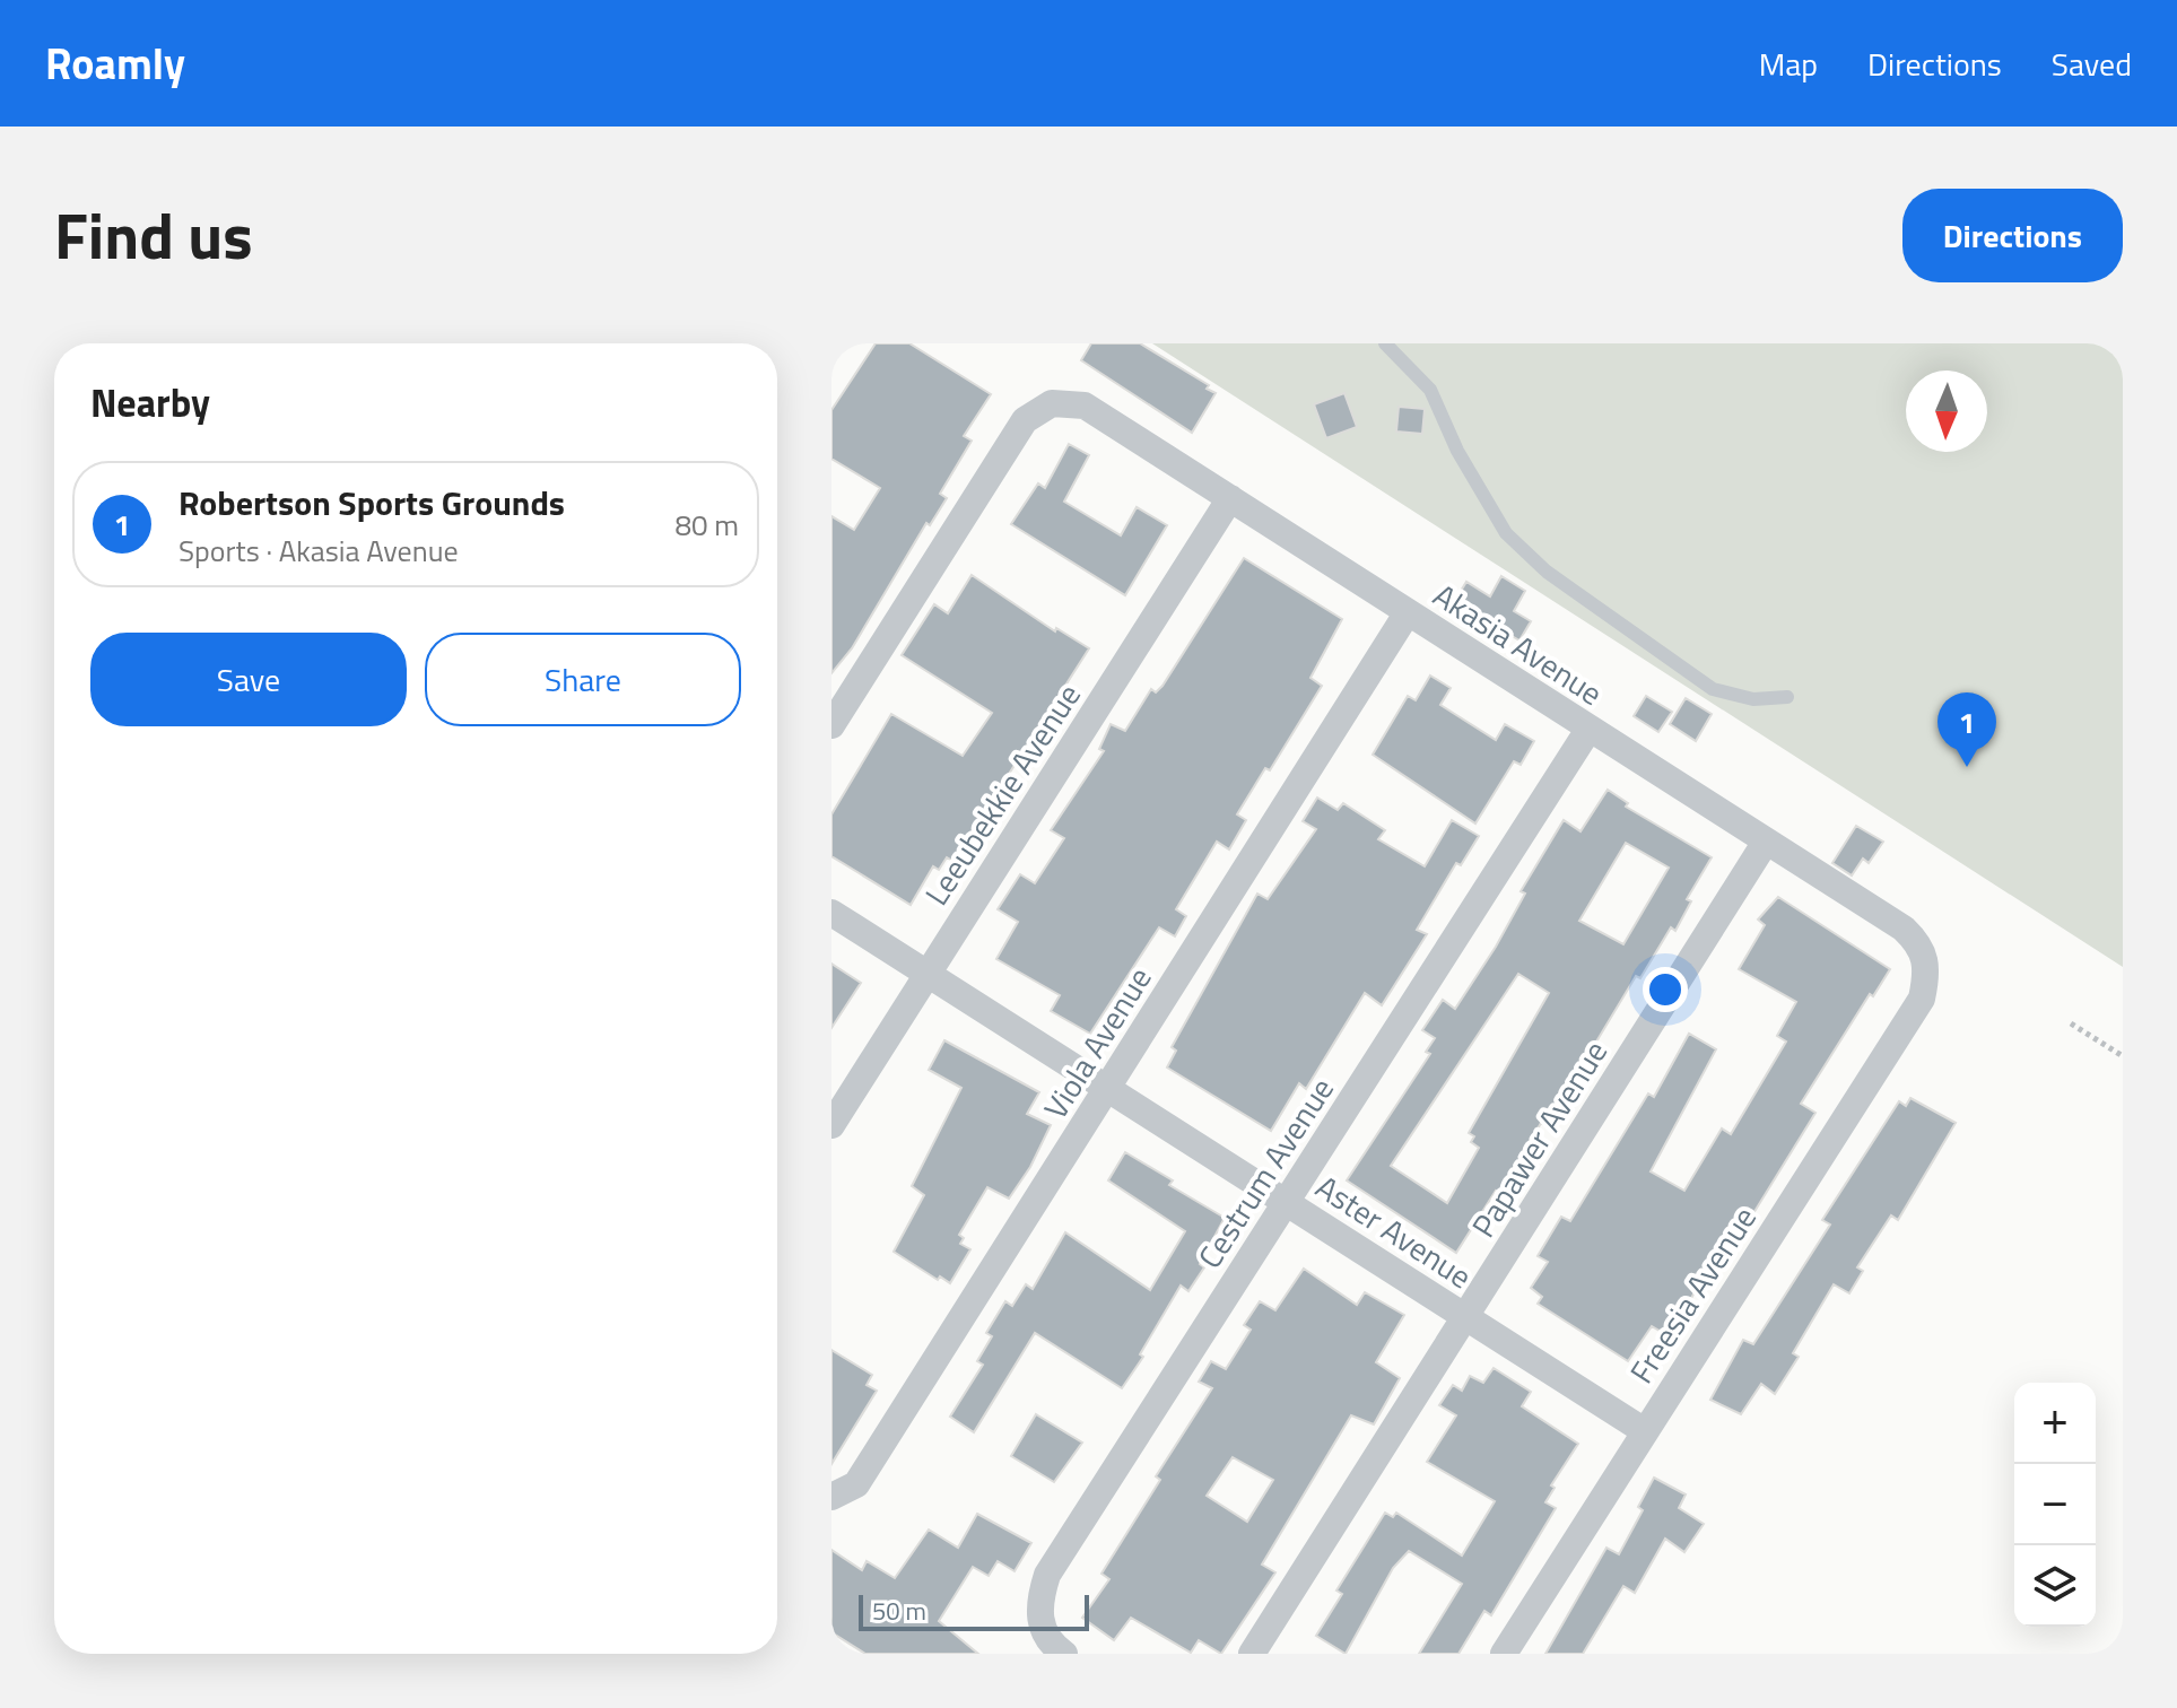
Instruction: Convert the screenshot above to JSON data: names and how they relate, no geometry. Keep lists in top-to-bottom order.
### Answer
{
  "streets": {
    "street": [
      "Akasia Avenue",
      "Leeubekkie Avenue",
      "Viola Avenue",
      "Papawer Avenue",
      "Cestrum Avenue",
      "Aster Avenue",
      "Freesia Avenue"
    ]
  },
  "crossings": [
    ["Akasia Avenue", "Leeubekkie Avenue"],
    ["Akasia Avenue", "Viola Avenue"],
    ["Akasia Avenue", "Papawer Avenue"],
    ["Akasia Avenue", "Cestrum Avenue"],
    ["Akasia Avenue", "Freesia Avenue"],
    ["Leeubekkie Avenue", "Aster Avenue"],
    ["Viola Avenue", "Aster Avenue"],
    ["Papawer Avenue", "Aster Avenue"],
    ["Cestrum Avenue", "Aster Avenue"],
    ["Aster Avenue", "Freesia Avenue"]
  ],
  "scale_bar": "50 m",
  "north": "bottom",
  "page": {
    "header": "Roamly",
    "nav": ["Map", "Directions", "Saved"],
    "title": "Find us",
    "buttons": [
      "Directions",
      ["Save", "Share"]
    ],
    "heading": "Nearby",
    "list": [
      {
        "mark": "1",
        "name": "Robertson Sports Grounds",
        "note": "Sports · Akasia Avenue",
        "value": "80 m"
      }
    ],
    "pins": "1",
    "map_buttons": ["+", "−"],
    "scale": "50 m"
  }
}
